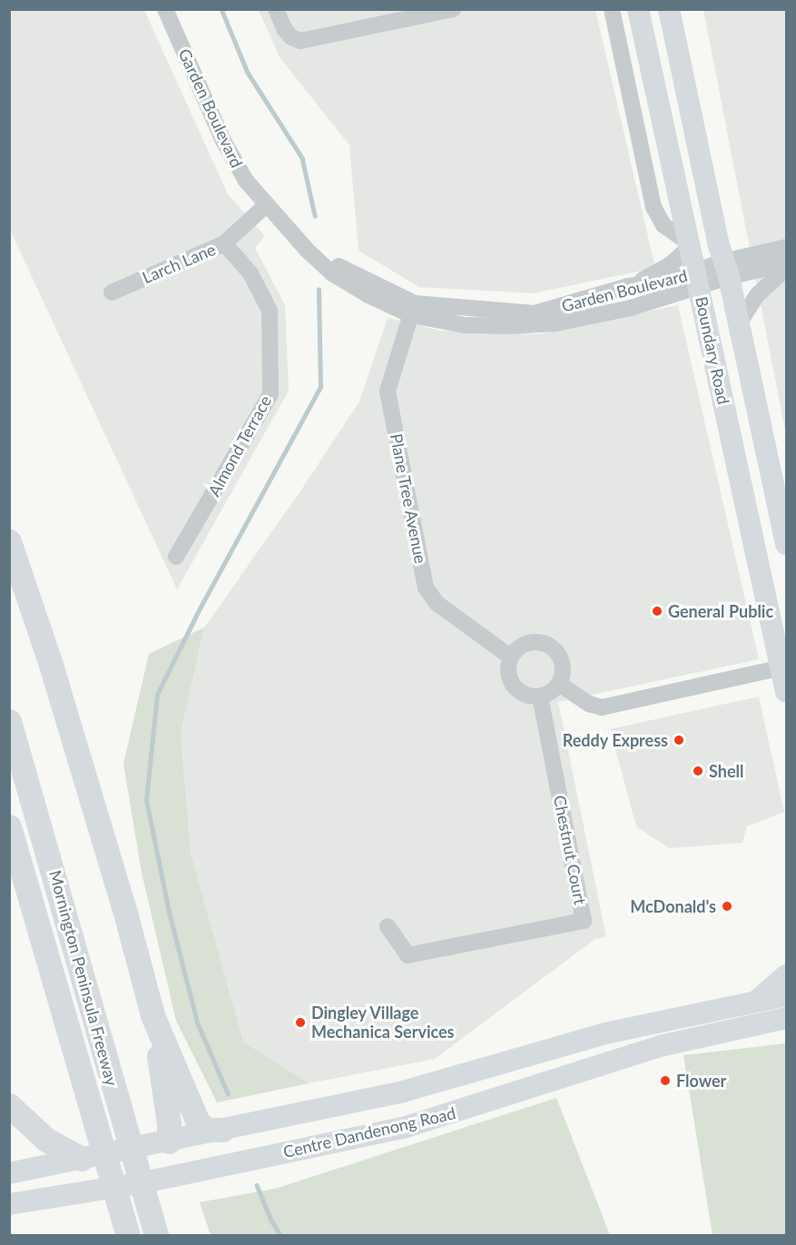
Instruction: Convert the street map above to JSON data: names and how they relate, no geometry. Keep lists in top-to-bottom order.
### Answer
{
  "streets": {
    "highway": ["Mornington Peninsula Freeway"],
    "main road": ["Boundary Road", "Centre Dandenong Road"],
    "street": [
      "Garden Boulevard",
      "Larch Lane",
      "Almond Terrace",
      "Plane Tree Avenue",
      "Chestnut Court"
    ]
  },
  "crossings": [
    ["Garden Boulevard", "Larch Lane"],
    ["Garden Boulevard", "Boundary Road"],
    ["Garden Boulevard", "Plane Tree Avenue"],
    ["Larch Lane", "Almond Terrace"],
    ["Plane Tree Avenue", "Chestnut Court"],
    ["Mornington Peninsula Freeway", "Centre Dandenong Road"]
  ],
  "places": [
    "General Public",
    "Reddy Express",
    "Shell",
    "McDonald's",
    "Dingley Village Mechanica Services",
    "Flower"
  ]
}
